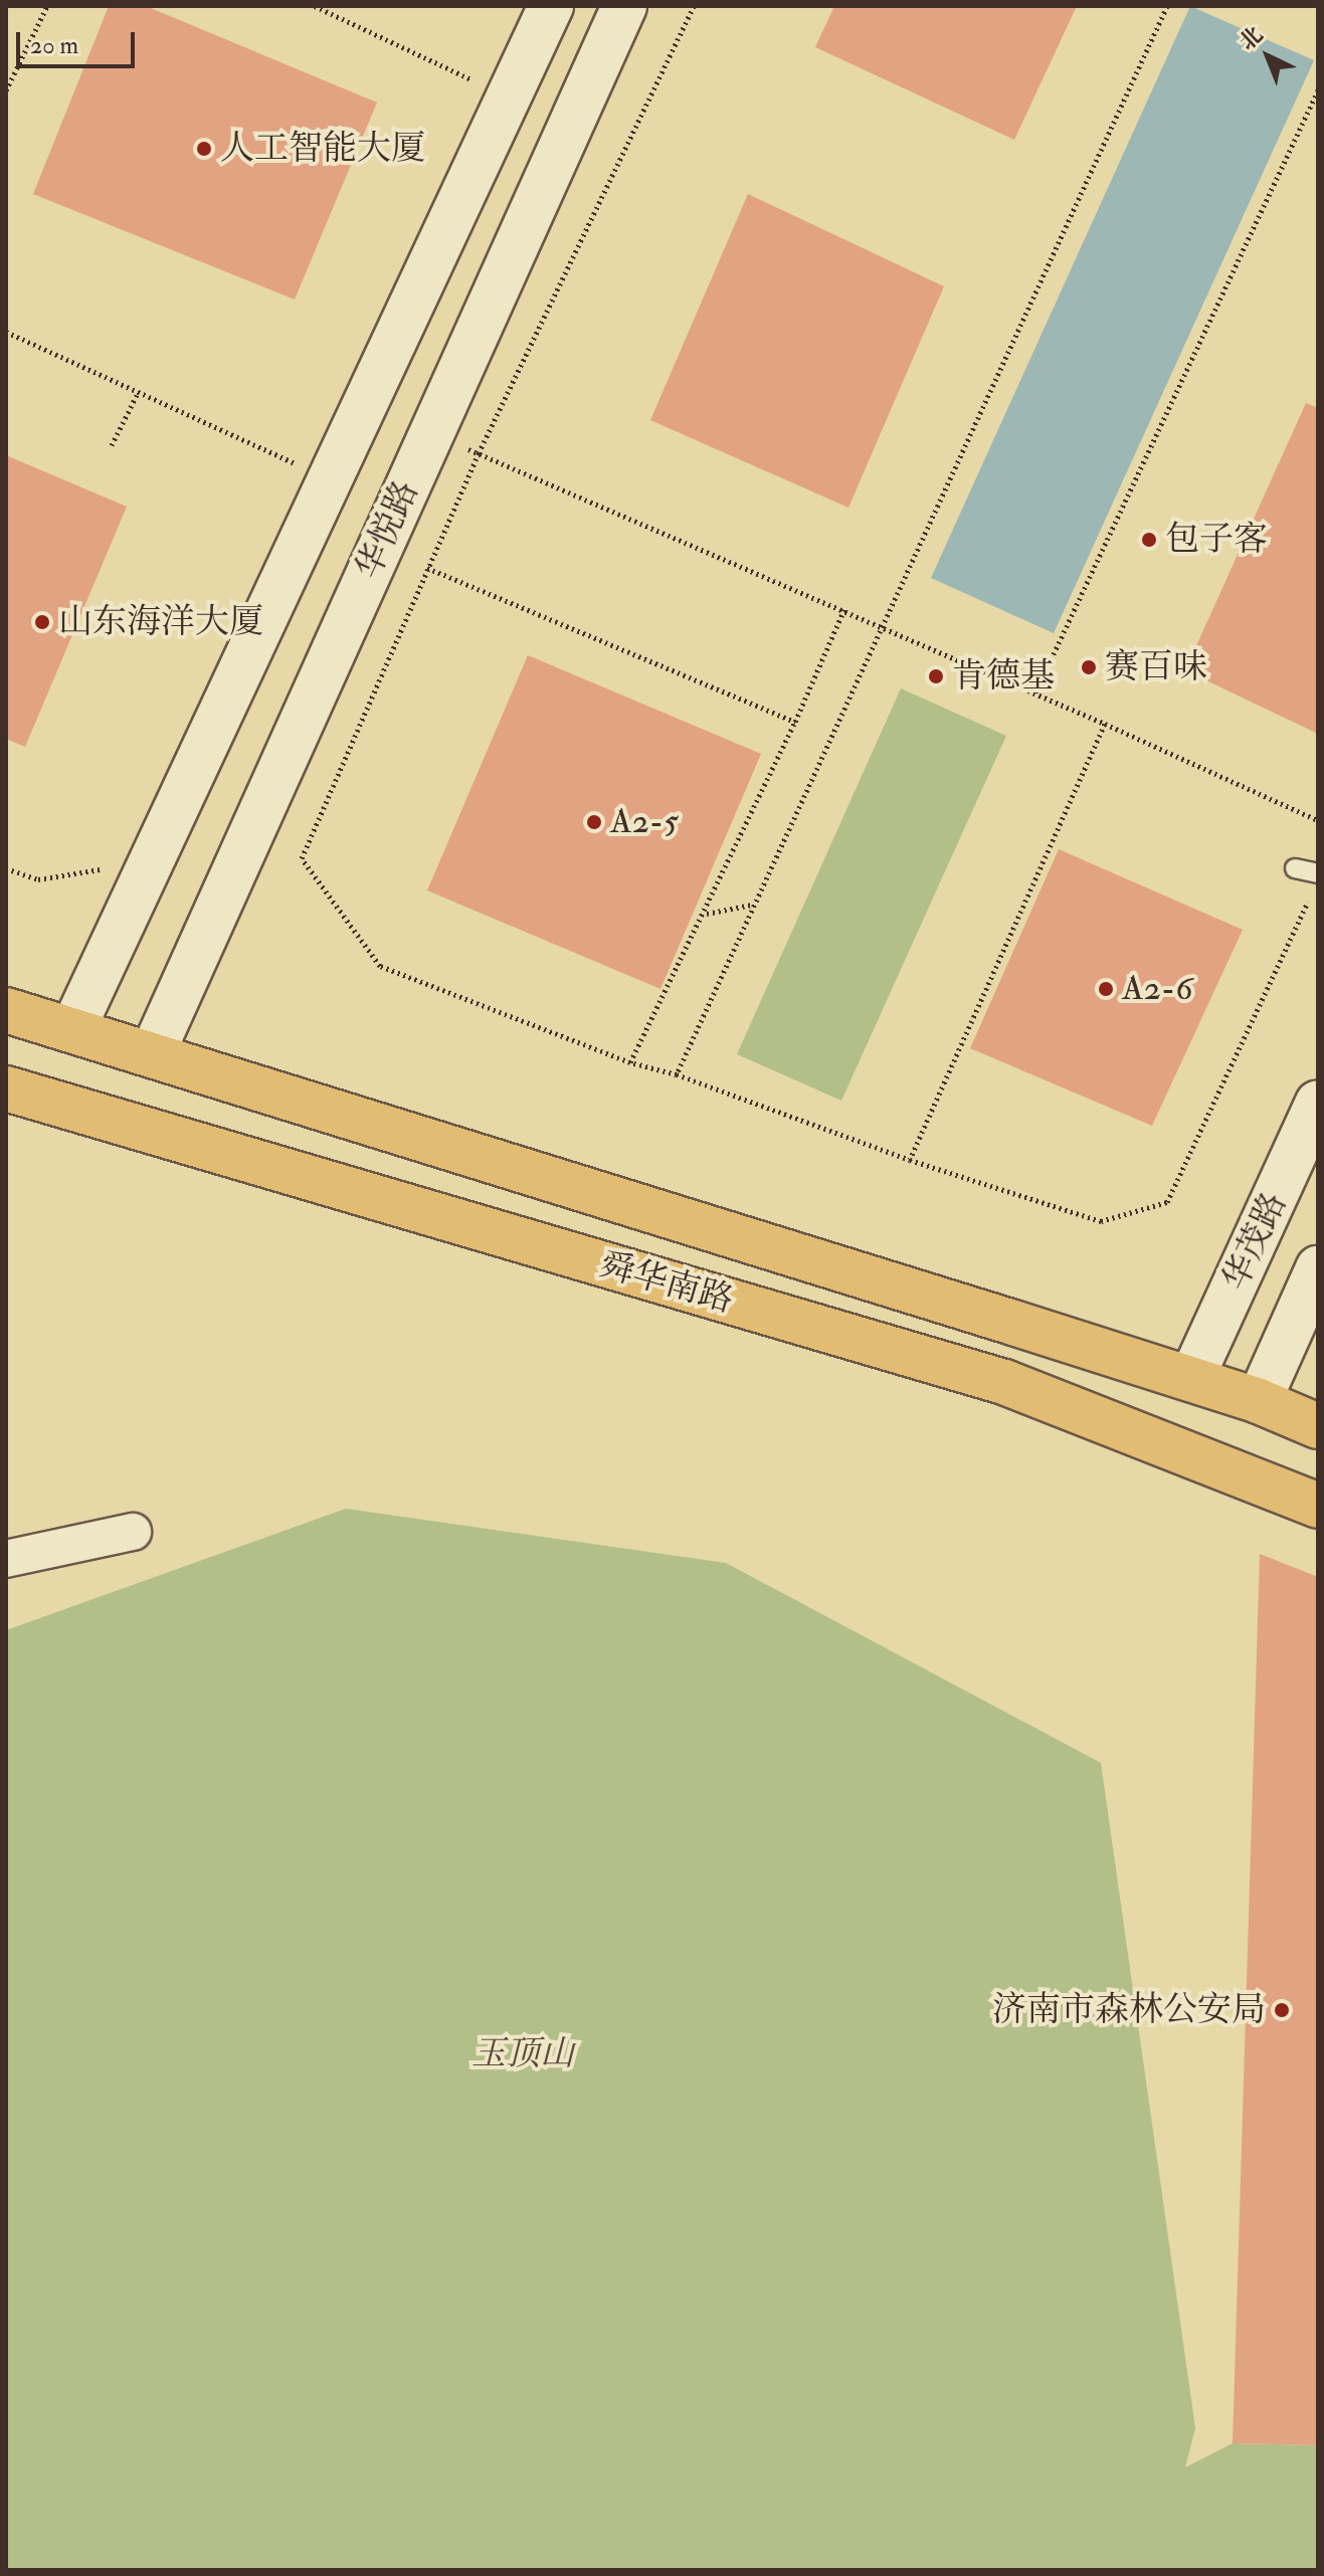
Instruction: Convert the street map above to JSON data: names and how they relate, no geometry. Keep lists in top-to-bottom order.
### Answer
{
  "streets": {
    "main road": ["舜华南路"],
    "street": ["华悦路", "华茂路"]
  },
  "crossings": [
    ["华悦路", "舜华南路"],
    ["华茂路", "舜华南路"]
  ],
  "parks": ["玉顶山"],
  "places": [
    "人工智能大厦",
    "包子客",
    "山东海洋大厦",
    "赛百味",
    "肯德基",
    "A2-5",
    "A2-6",
    "济南市森林公安局"
  ],
  "scale_bar": "20 m",
  "north": "top left"
}
